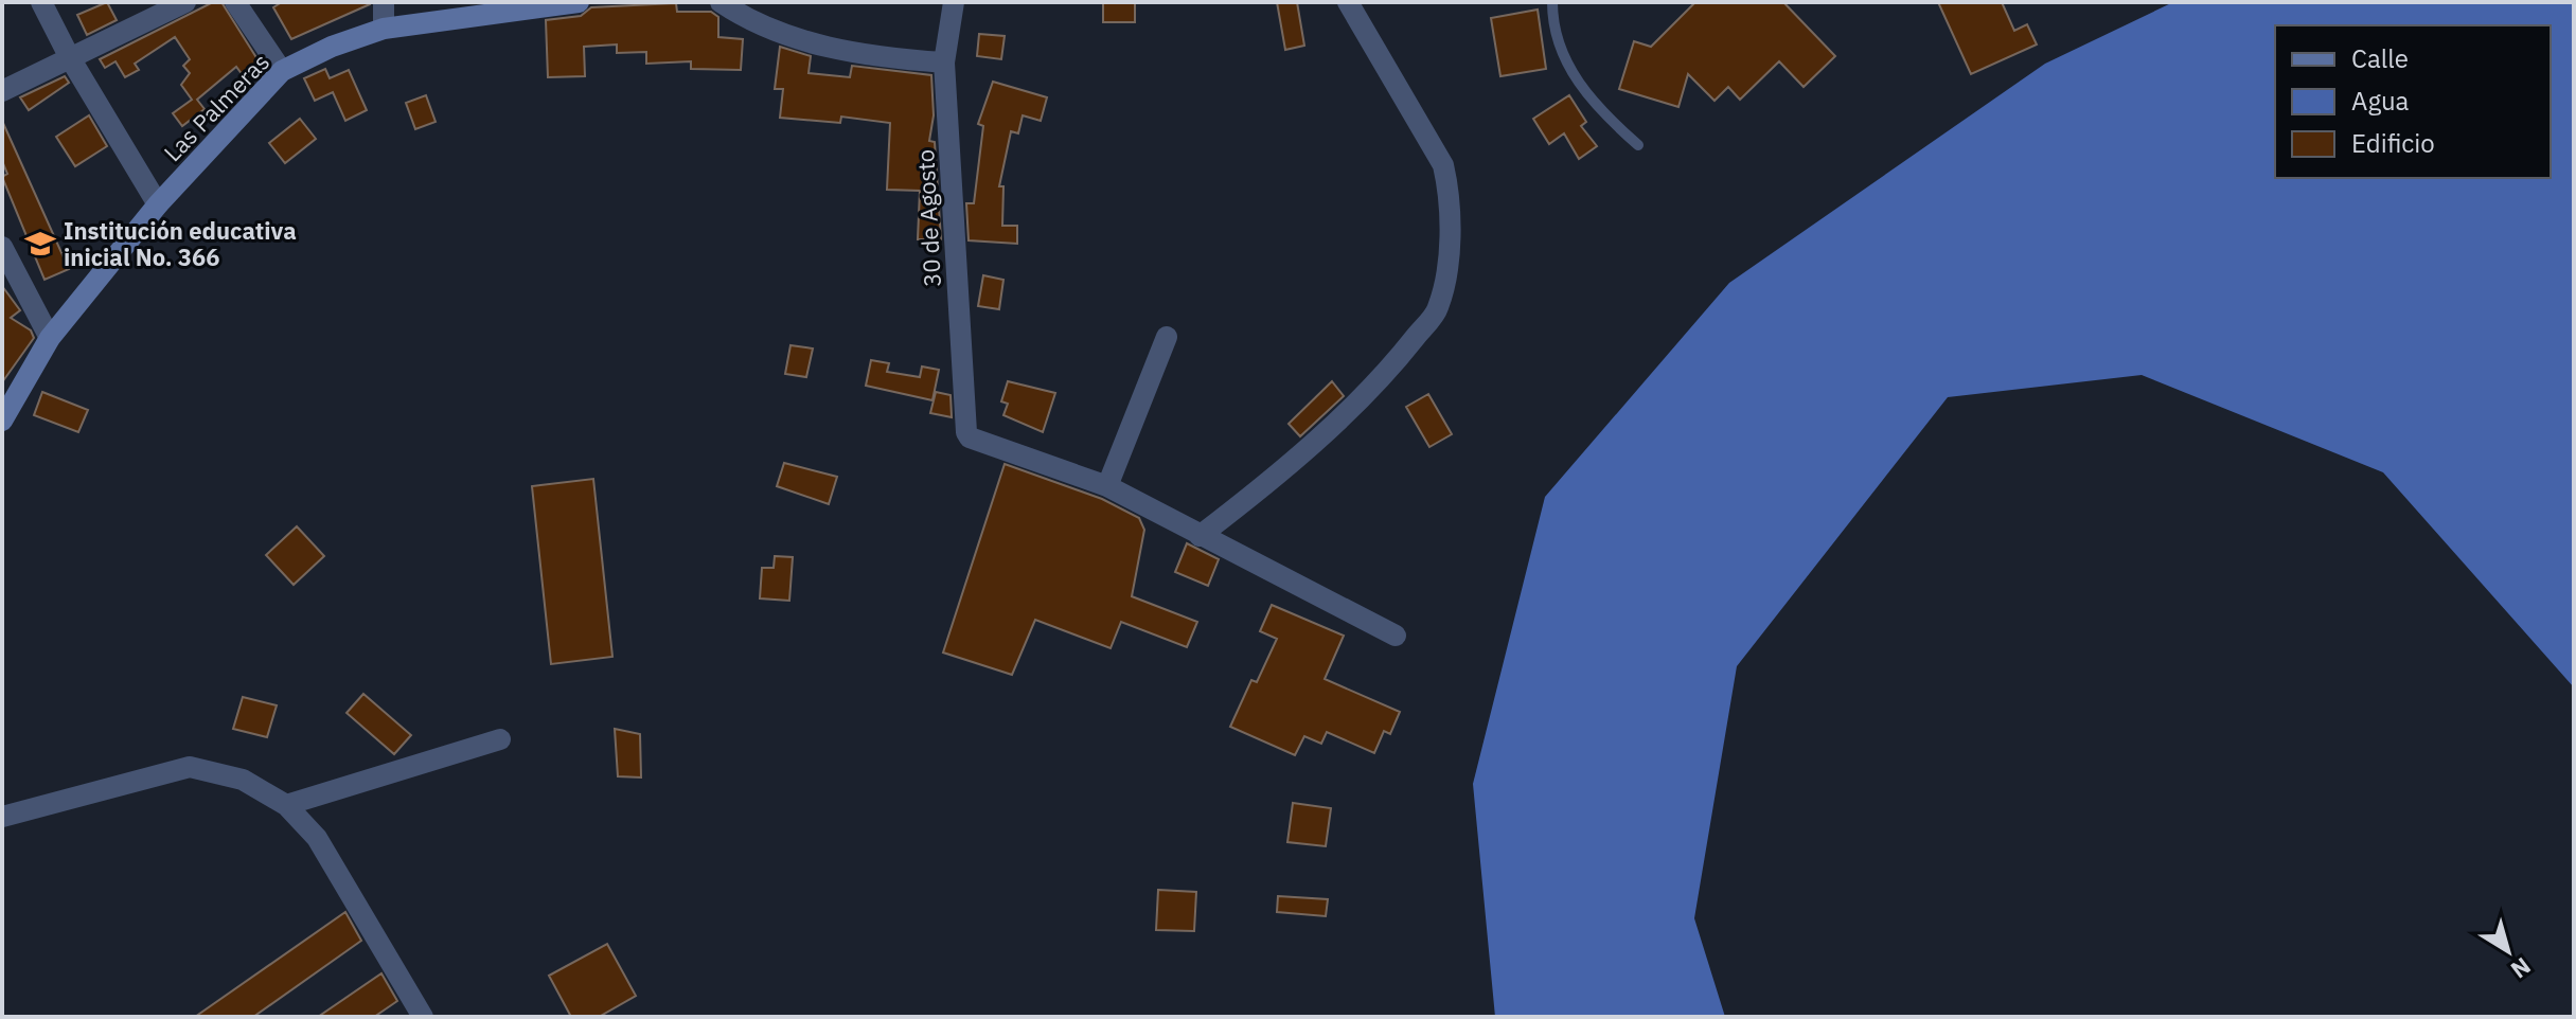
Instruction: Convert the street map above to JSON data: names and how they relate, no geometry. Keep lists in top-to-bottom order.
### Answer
{
  "streets": {
    "street": ["Las Palmeras", "30 de Agosto"]
  },
  "places": {
    "school or university": ["Institución educativa inicial No. 366"]
  },
  "legend": ["Calle", "Agua", "Edificio"],
  "north": "bottom right"
}
